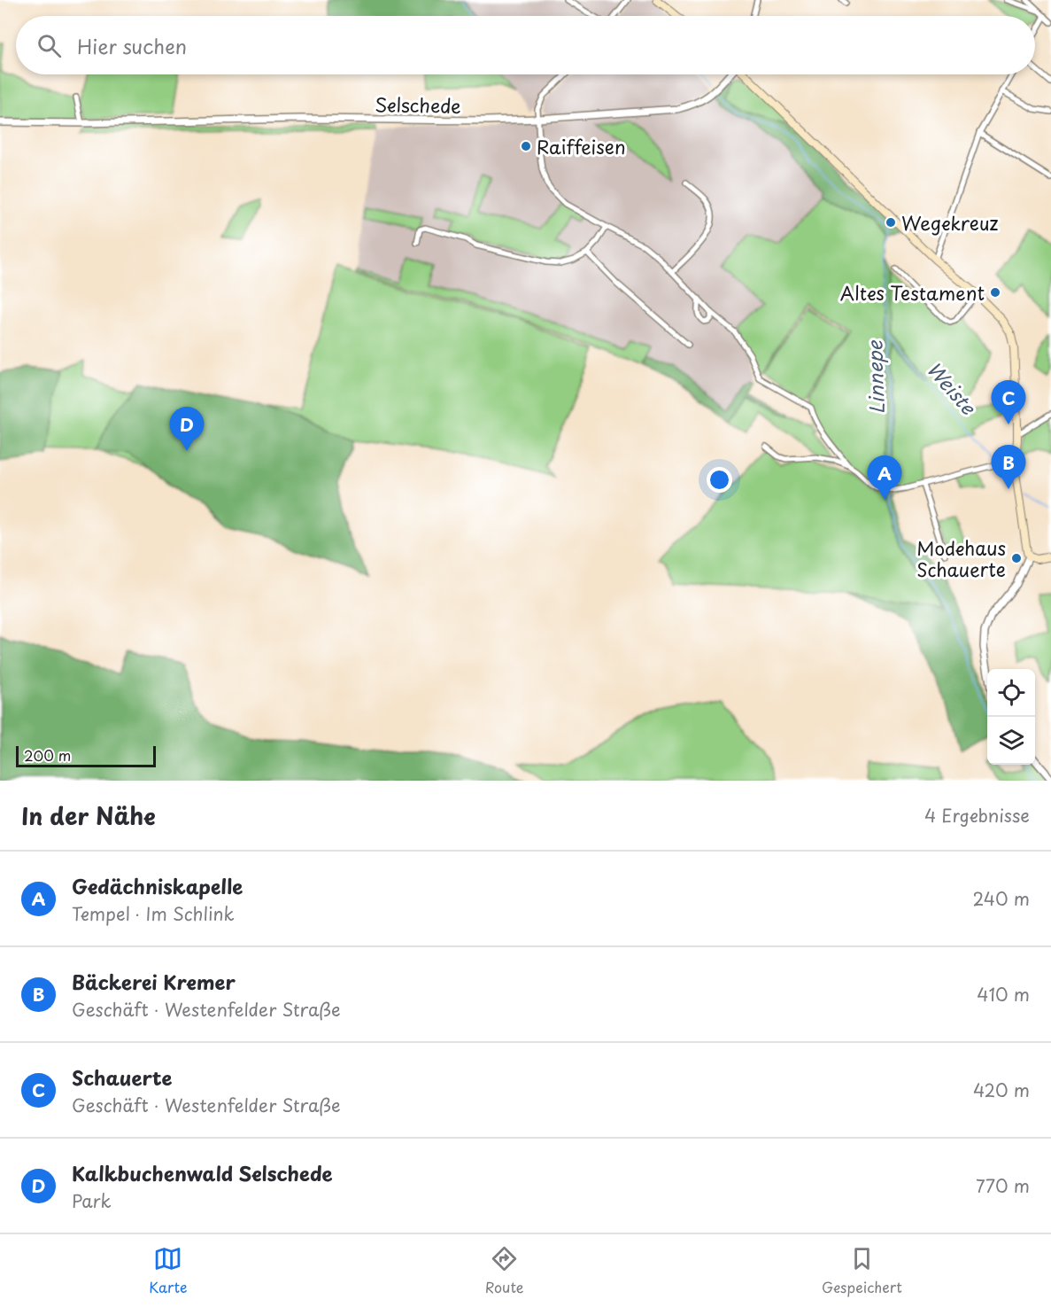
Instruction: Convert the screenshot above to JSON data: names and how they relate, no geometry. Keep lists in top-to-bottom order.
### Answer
{
  "streets": {
    "street": ["Selschede"]
  },
  "water": ["Linnepe", "Weiste"],
  "places": [
    "Raiffeisen",
    "Wegekreuz",
    "Altes Testament",
    "Modehaus Schauerte"
  ],
  "scale_bar": "200 m",
  "page": {
    "search": "Hier suchen",
    "pins": [
      "C",
      "D",
      "B",
      "A"
    ],
    "scale": "200 m",
    "heading": ["In der Nähe", "4 Ergebnisse"],
    "list": [
      {
        "mark": "A",
        "name": "Gedächniskapelle",
        "note": "Tempel · Im Schlink",
        "value": "240 m"
      },
      {
        "mark": "B",
        "name": "Bäckerei Kremer",
        "note": "Geschäft · Westenfelder Straße",
        "value": "410 m"
      },
      {
        "mark": "C",
        "name": "Schauerte",
        "note": "Geschäft · Westenfelder Straße",
        "value": "420 m"
      },
      {
        "mark": "D",
        "name": "Kalkbuchenwald Selschede",
        "note": "Park",
        "value": "770 m"
      }
    ],
    "nav": ["Karte", "Route", "Gespeichert"]
  }
}
